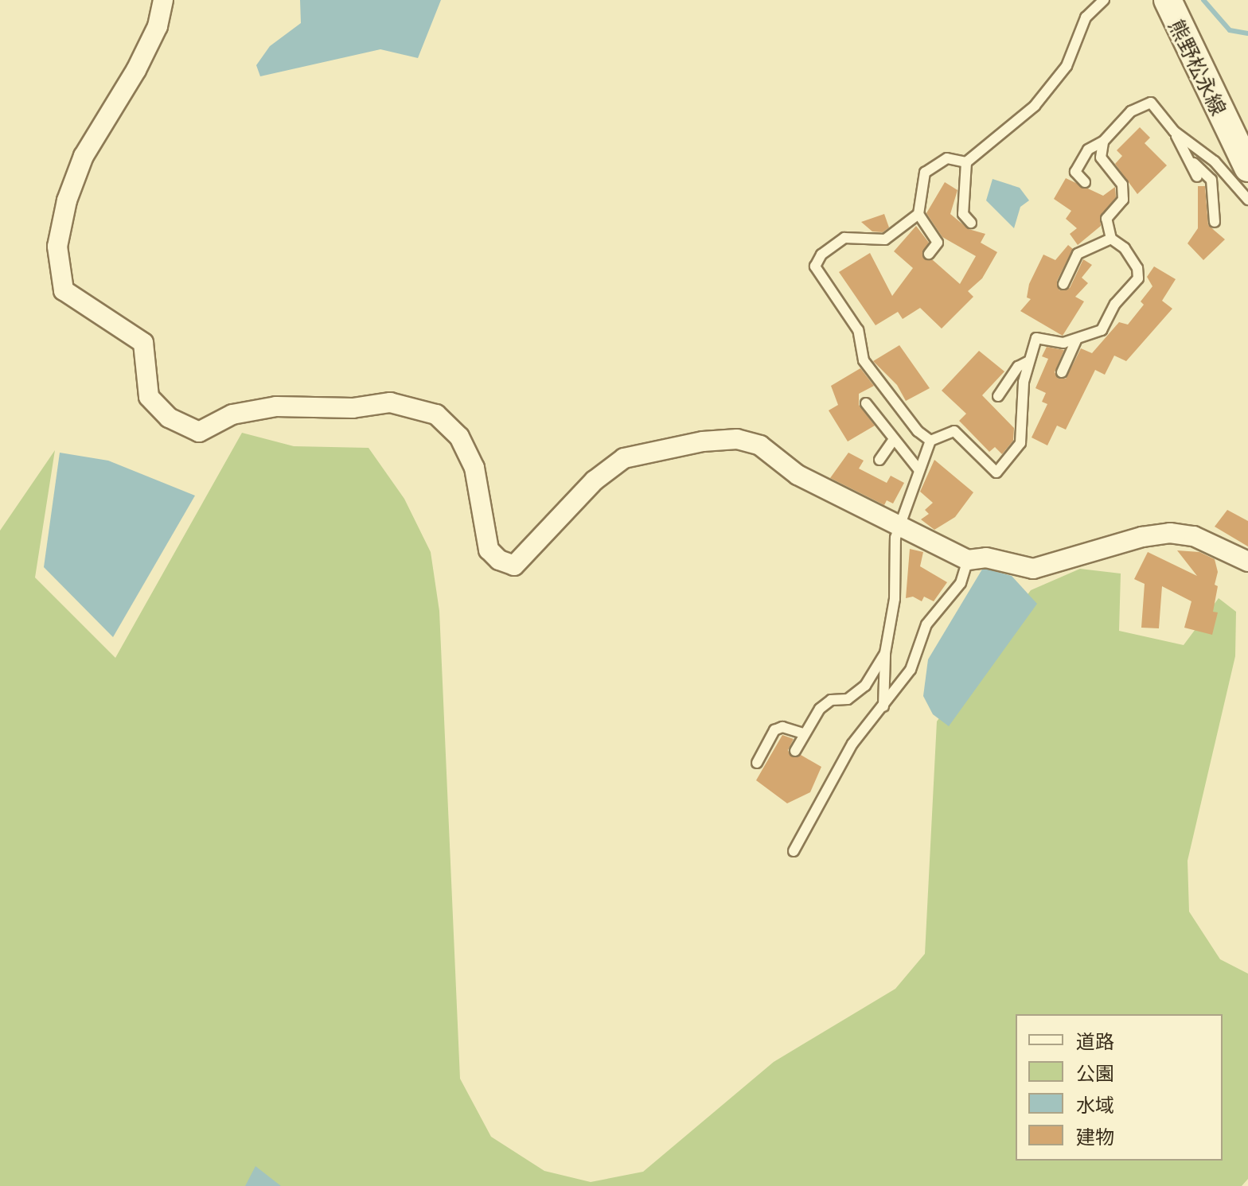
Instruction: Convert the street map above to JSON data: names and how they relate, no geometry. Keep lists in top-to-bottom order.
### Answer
{
  "streets": {
    "main road": ["熊野松永線"]
  },
  "legend": [
    "道路",
    "公園",
    "水域",
    "建物"
  ]
}
